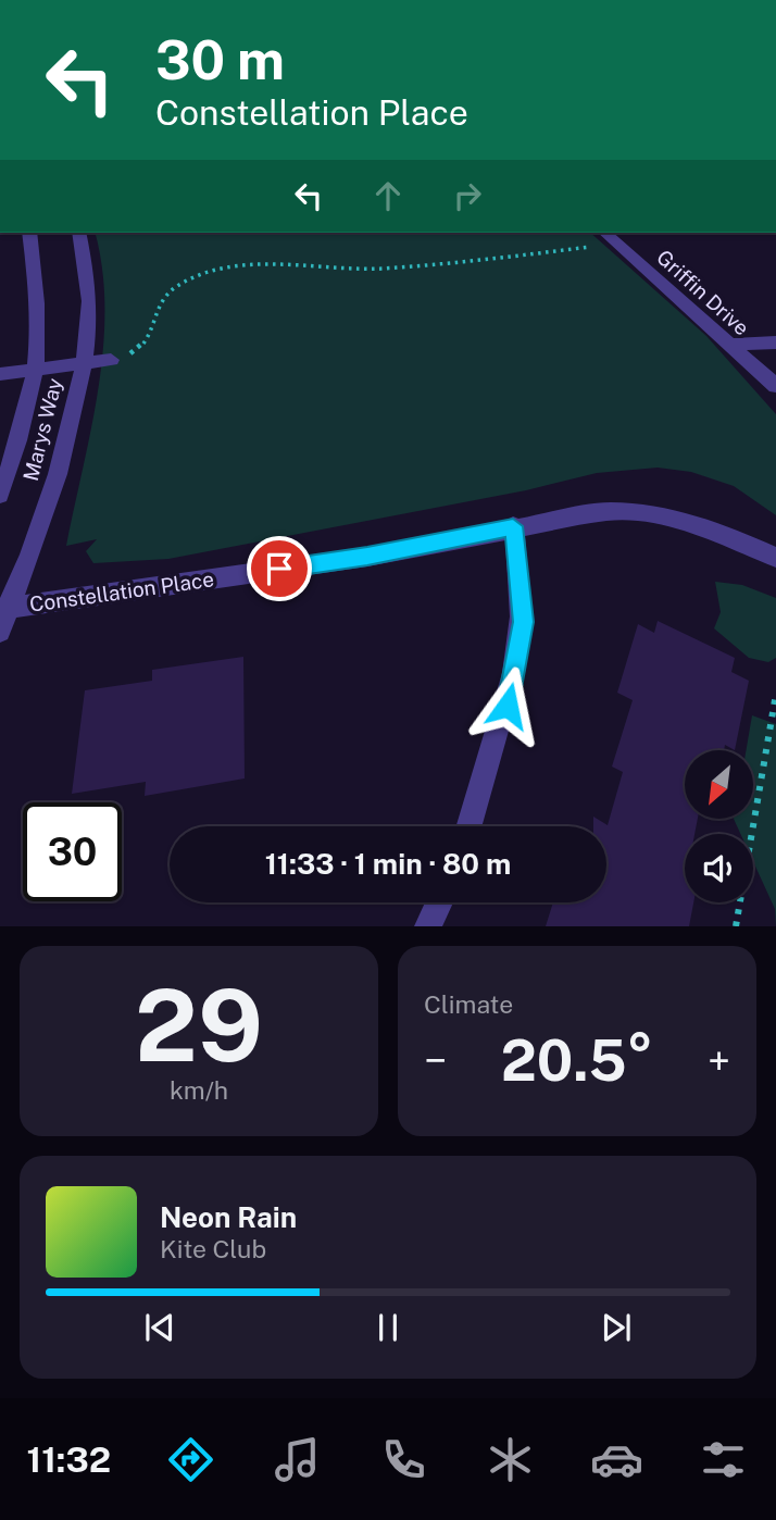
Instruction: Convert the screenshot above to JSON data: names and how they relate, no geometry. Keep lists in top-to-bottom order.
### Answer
{
  "streets": {
    "street": ["Griffin Drive", "Marys Way", "Constellation Place"]
  },
  "crossings": [
    ["Marys Way", "Constellation Place"]
  ],
  "north": "bottom left",
  "page": {
    "turn": ["30 m", "Constellation Place"],
    "limit": "30",
    "trip": "11:33 · 1 min · 80 m",
    "tile": [
      ["29", "km/h"],
      "Climate"
    ],
    "heat": ["−", "20.5°", "+"],
    "song": ["Neon Rain", "Kite Club"],
    "tabs": "11:32"
  }
}
